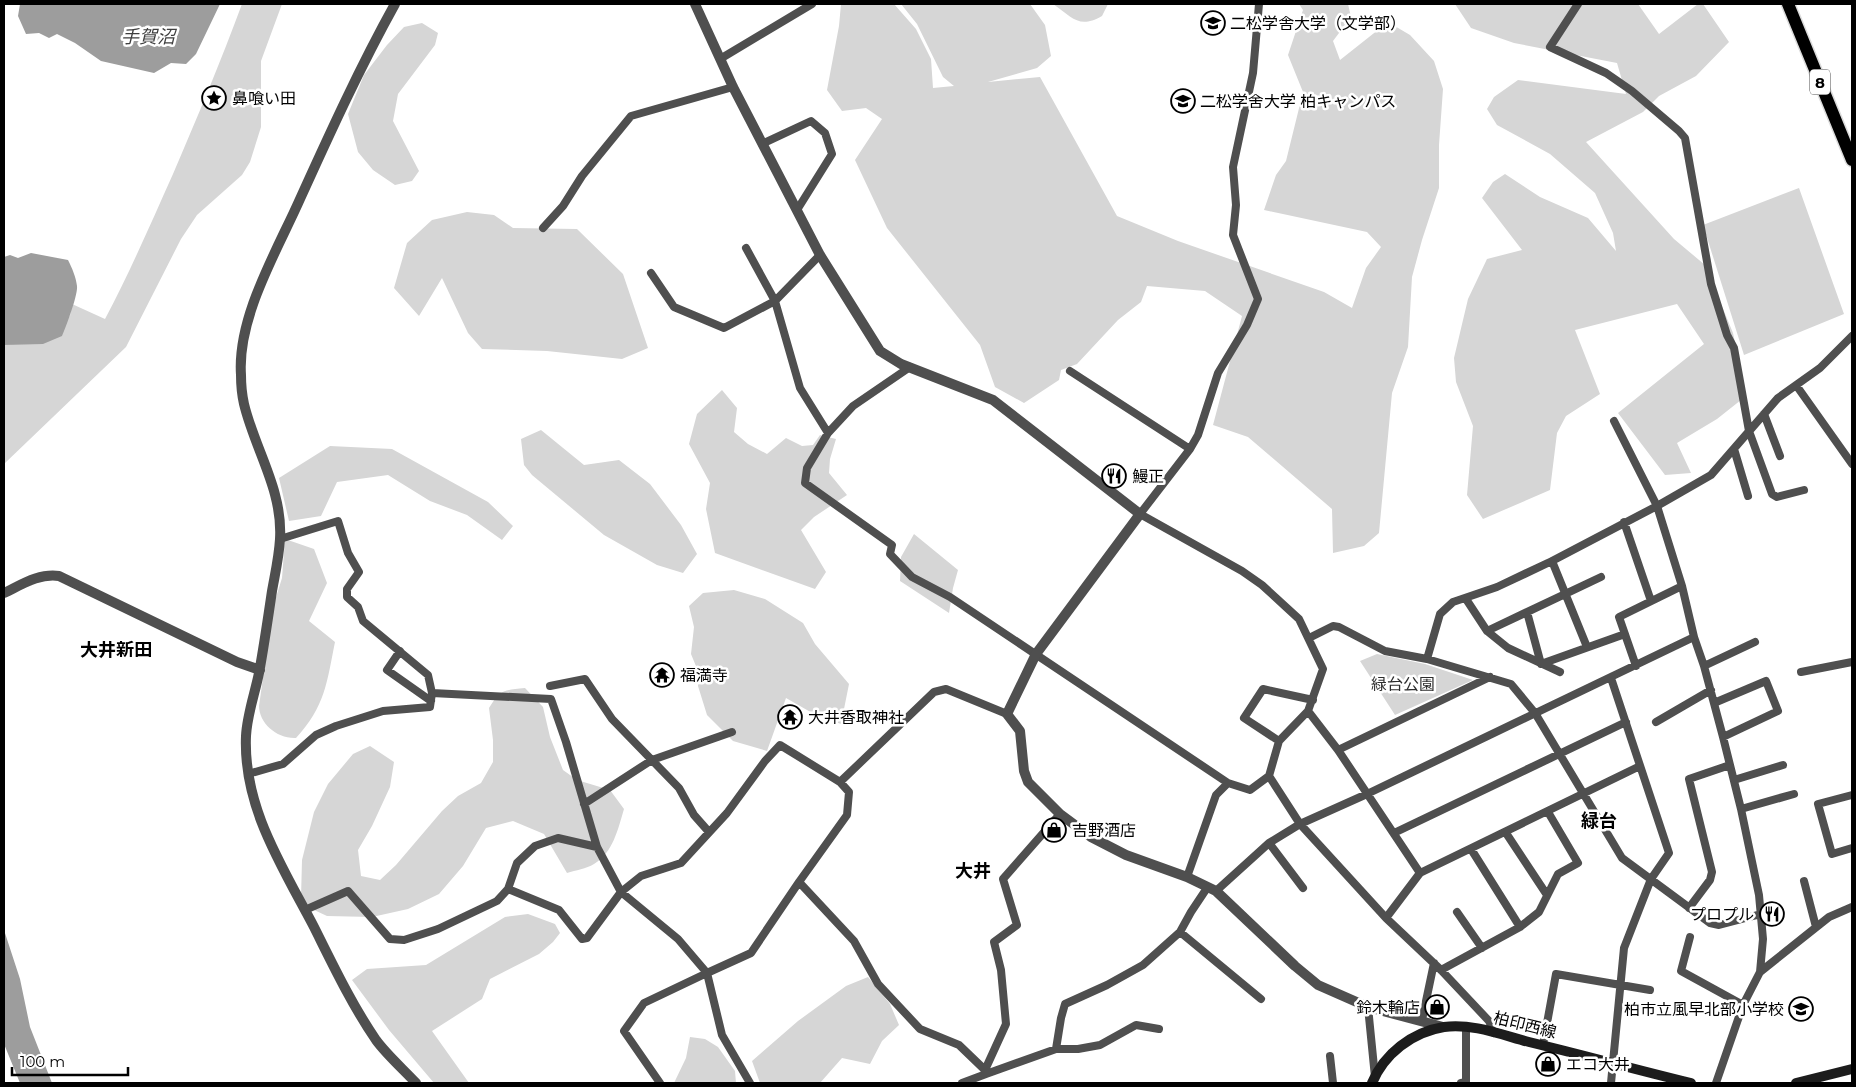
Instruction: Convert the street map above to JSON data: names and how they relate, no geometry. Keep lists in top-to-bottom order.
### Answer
{
  "streets": {
    "main road": ["8", "柏印西線"]
  },
  "districts": ["大井新田", "緑台", "大井"],
  "water": ["手賀沼"],
  "parks": ["緑台公園"],
  "places": {
    "school or university": ["二松学舎大学（文学部）", "二松学舍大学 柏キャンパス", "柏市立風早北部小学校"],
    "place": ["鼻喰い田"],
    "restaurant": ["鰻正", "プロプル"],
    "temple": ["福満寺", "大井香取神社"],
    "shop": ["吉野酒店", "鈴木輪店", "エコ大井"]
  },
  "scale_bar": "100 m"
}
